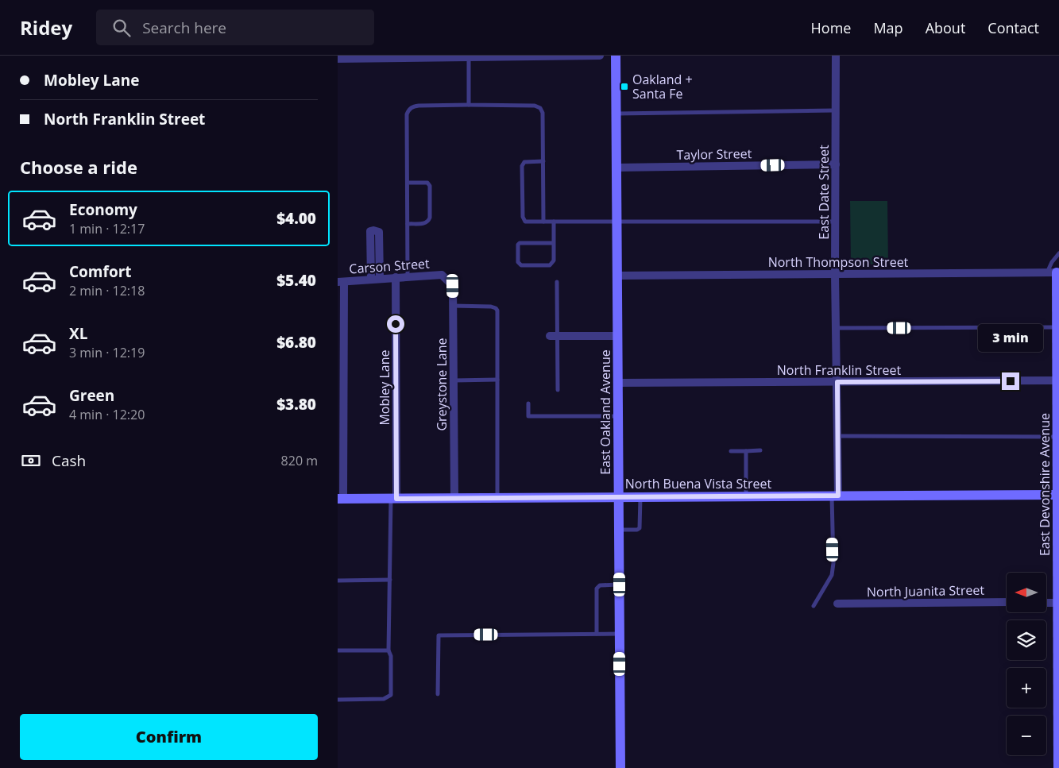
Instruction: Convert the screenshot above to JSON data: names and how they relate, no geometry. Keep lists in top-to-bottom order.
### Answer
{
  "streets": {
    "street": [
      "Taylor Street",
      "East Date Street",
      "North Thompson Street",
      "Carson Street",
      "North Franklin Street",
      "Greystone Lane",
      "Mobley Lane",
      "East Oakland Avenue",
      "North Buena Vista Street",
      "East Devonshire Avenue",
      "North Juanita Street"
    ]
  },
  "crossings": [
    ["Taylor Street", "East Date Street"],
    ["Taylor Street", "East Oakland Avenue"],
    ["East Date Street", "North Thompson Street"],
    ["East Date Street", "North Franklin Street"],
    ["East Date Street", "North Buena Vista Street"],
    ["North Thompson Street", "East Oakland Avenue"],
    ["North Thompson Street", "East Devonshire Avenue"],
    ["Carson Street", "Greystone Lane"],
    ["Carson Street", "Mobley Lane"],
    ["North Franklin Street", "East Oakland Avenue"],
    ["North Franklin Street", "East Devonshire Avenue"],
    ["Greystone Lane", "North Buena Vista Street"],
    ["Mobley Lane", "North Buena Vista Street"],
    ["East Oakland Avenue", "North Buena Vista Street"],
    ["North Buena Vista Street", "East Devonshire Avenue"]
  ],
  "places": {
    "transit": ["Oakland + Santa Fe"]
  },
  "north": "left",
  "page": {
    "header": "Ridey",
    "search": "Search here",
    "nav": [
      "Home",
      "Map",
      "About",
      "Contact"
    ],
    "banner": ["Mobley Lane", "North Franklin Street"],
    "heading": "Choose a ride",
    "list": [
      {
        "name": "Economy",
        "note": "1 min · 12:17",
        "value": "$4.00"
      },
      {
        "name": "Comfort",
        "note": "2 min · 12:18",
        "value": "$5.40"
      },
      {
        "name": "XL",
        "note": "3 min · 12:19",
        "value": "$6.80"
      },
      {
        "name": "Green",
        "note": "4 min · 12:20",
        "value": "$3.80"
      }
    ],
    "bubble": "3 min",
    "pay": ["Cash", "820 m"],
    "map_buttons": ["+", "−"],
    "buttons": "Confirm"
  }
}
